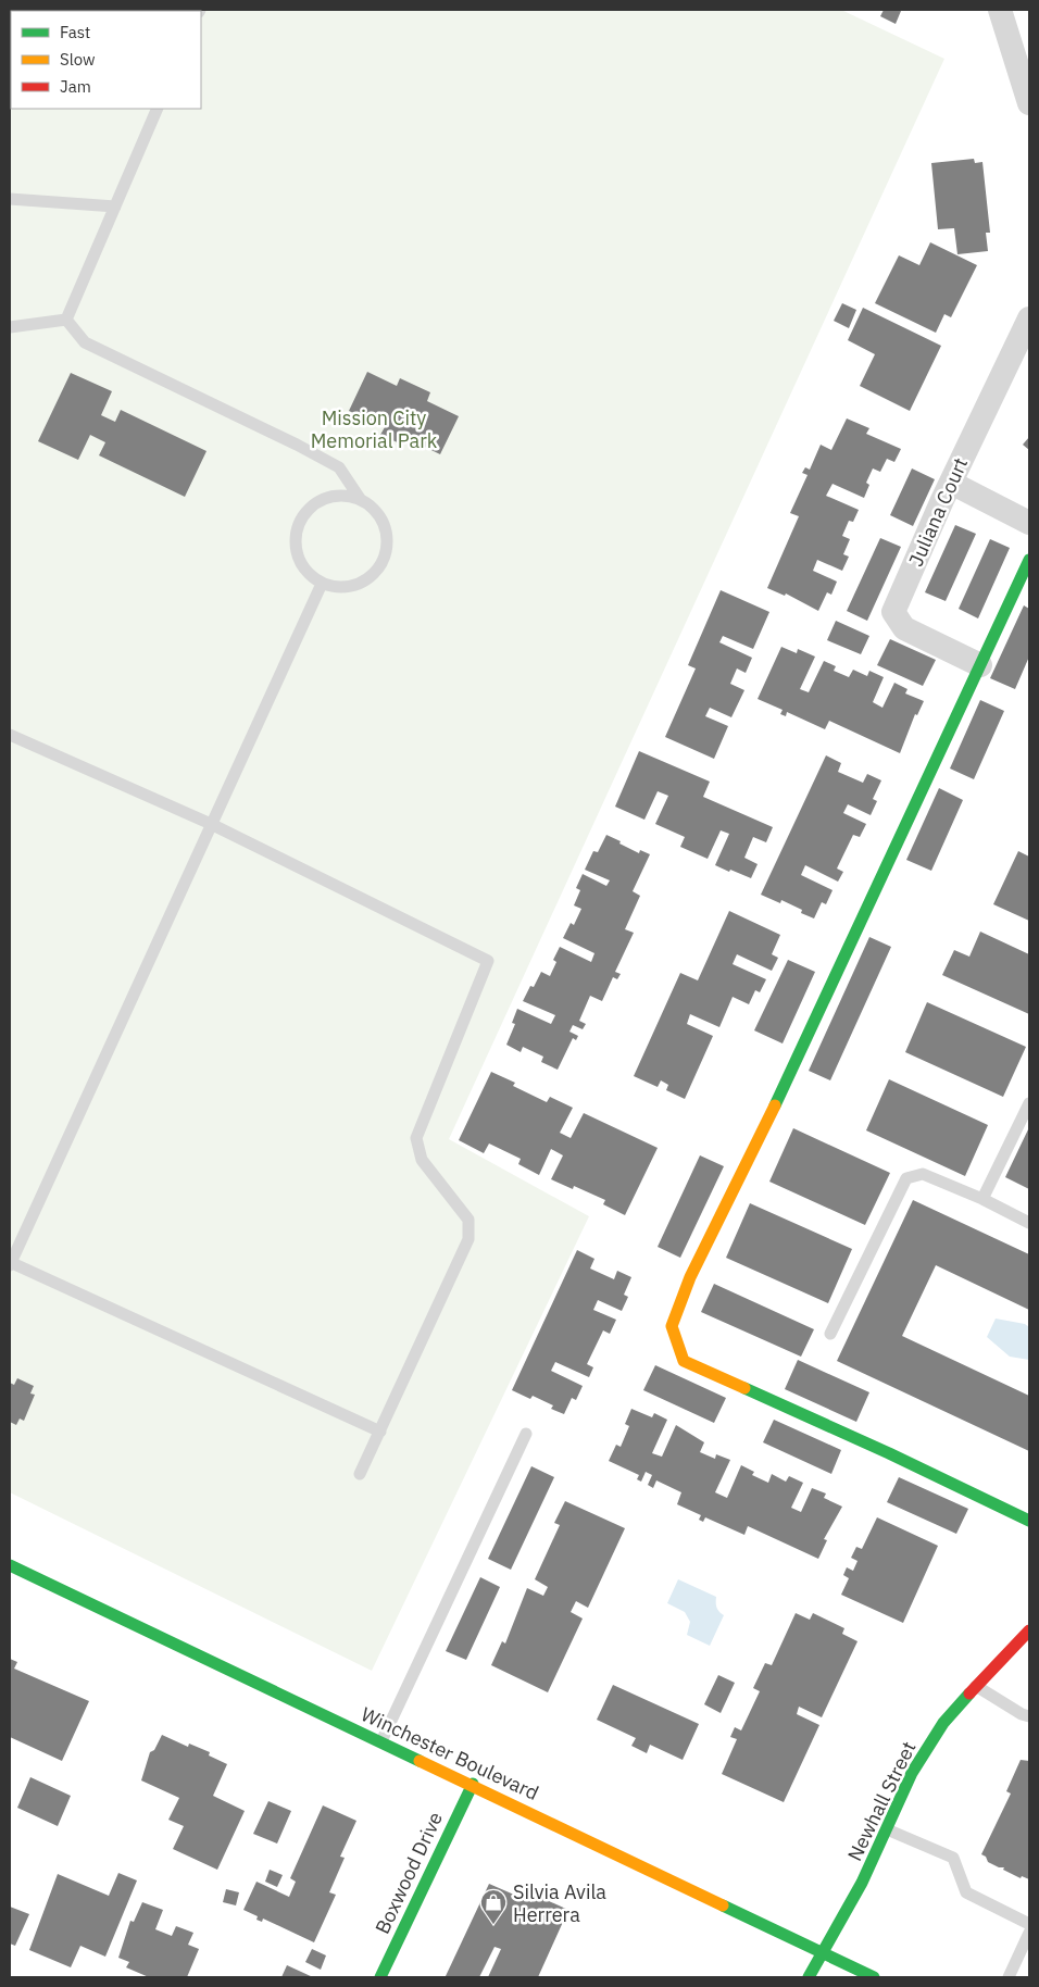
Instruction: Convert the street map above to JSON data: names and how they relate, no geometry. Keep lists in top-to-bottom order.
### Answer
{
  "streets": {
    "street": [
      "Juliana Court",
      "Winchester Boulevard",
      "Newhall Street",
      "Boxwood Drive"
    ]
  },
  "crossings": [
    ["Winchester Boulevard", "Newhall Street"],
    ["Winchester Boulevard", "Boxwood Drive"]
  ],
  "parks": ["Mission City Memorial Park"],
  "places": {
    "shop": ["Silvia Avila Herrera"]
  },
  "legend": ["Fast", "Slow", "Jam"]
}
